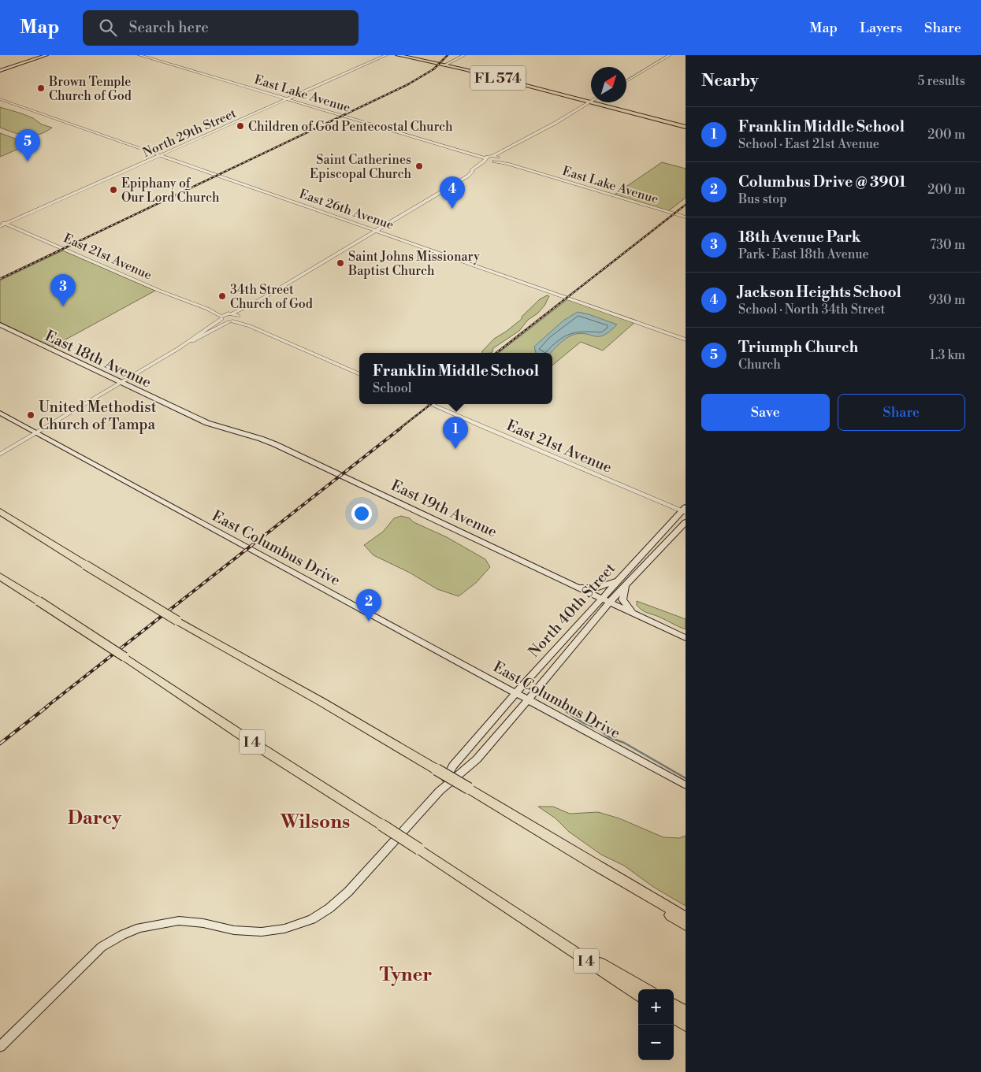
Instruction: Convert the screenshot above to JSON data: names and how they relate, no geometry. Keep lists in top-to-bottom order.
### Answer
{
  "streets": {
    "highway": ["I 4"],
    "main road": [
      "FL 574",
      "East 18th Avenue",
      "East 19th Avenue",
      "East Columbus Drive",
      "North 40th Street"
    ],
    "street": [
      "East Lake Avenue",
      "North 29th Street",
      "East 26th Avenue",
      "East 21st Avenue"
    ]
  },
  "crossings": [
    ["East Lake Avenue", "North 29th Street"],
    ["North 29th Street", "East 26th Avenue"],
    ["North 29th Street", "East 21st Avenue"],
    ["East 21st Avenue", "North 40th Street"],
    ["East 18th Avenue", "East 19th Avenue"],
    ["East 19th Avenue", "North 40th Street"],
    ["East Columbus Drive", "North 40th Street"]
  ],
  "districts": ["Darcy", "Wilsons", "Tyner"],
  "places": [
    "Brown Temple Church of God",
    "Children of God Pentecostal Church",
    "Saint Catherines Episcopal Church",
    "Epiphany of Our Lord Church",
    "Saint Johns Missionary Baptist Church",
    "34th Street Church of God",
    "United Methodist Church of Tampa"
  ],
  "north": "top right",
  "page": {
    "header": "Map",
    "search": "Search here",
    "nav": ["Map", "Layers", "Share"],
    "heading": ["Nearby", "5 results"],
    "list": [
      {
        "mark": "1",
        "name": "Franklin Middle School",
        "note": "School · East 21st Avenue",
        "value": "200 m"
      },
      {
        "mark": "2",
        "name": "Columbus Drive @ 3901",
        "note": "Bus stop",
        "value": "200 m"
      },
      {
        "mark": "3",
        "name": "18th Avenue Park",
        "note": "Park · East 18th Avenue",
        "value": "730 m"
      },
      {
        "mark": "4",
        "name": "Jackson Heights School",
        "note": "School · North 34th Street",
        "value": "930 m"
      },
      {
        "mark": "5",
        "name": "Triumph Church",
        "note": "Church",
        "value": "1.3 km"
      }
    ],
    "pins": [
      "5",
      "4",
      "3",
      "1",
      "2"
    ],
    "popup": ["Franklin Middle School", "School"],
    "buttons": ["Save", "Share"],
    "map_buttons": ["+", "−"]
  }
}
